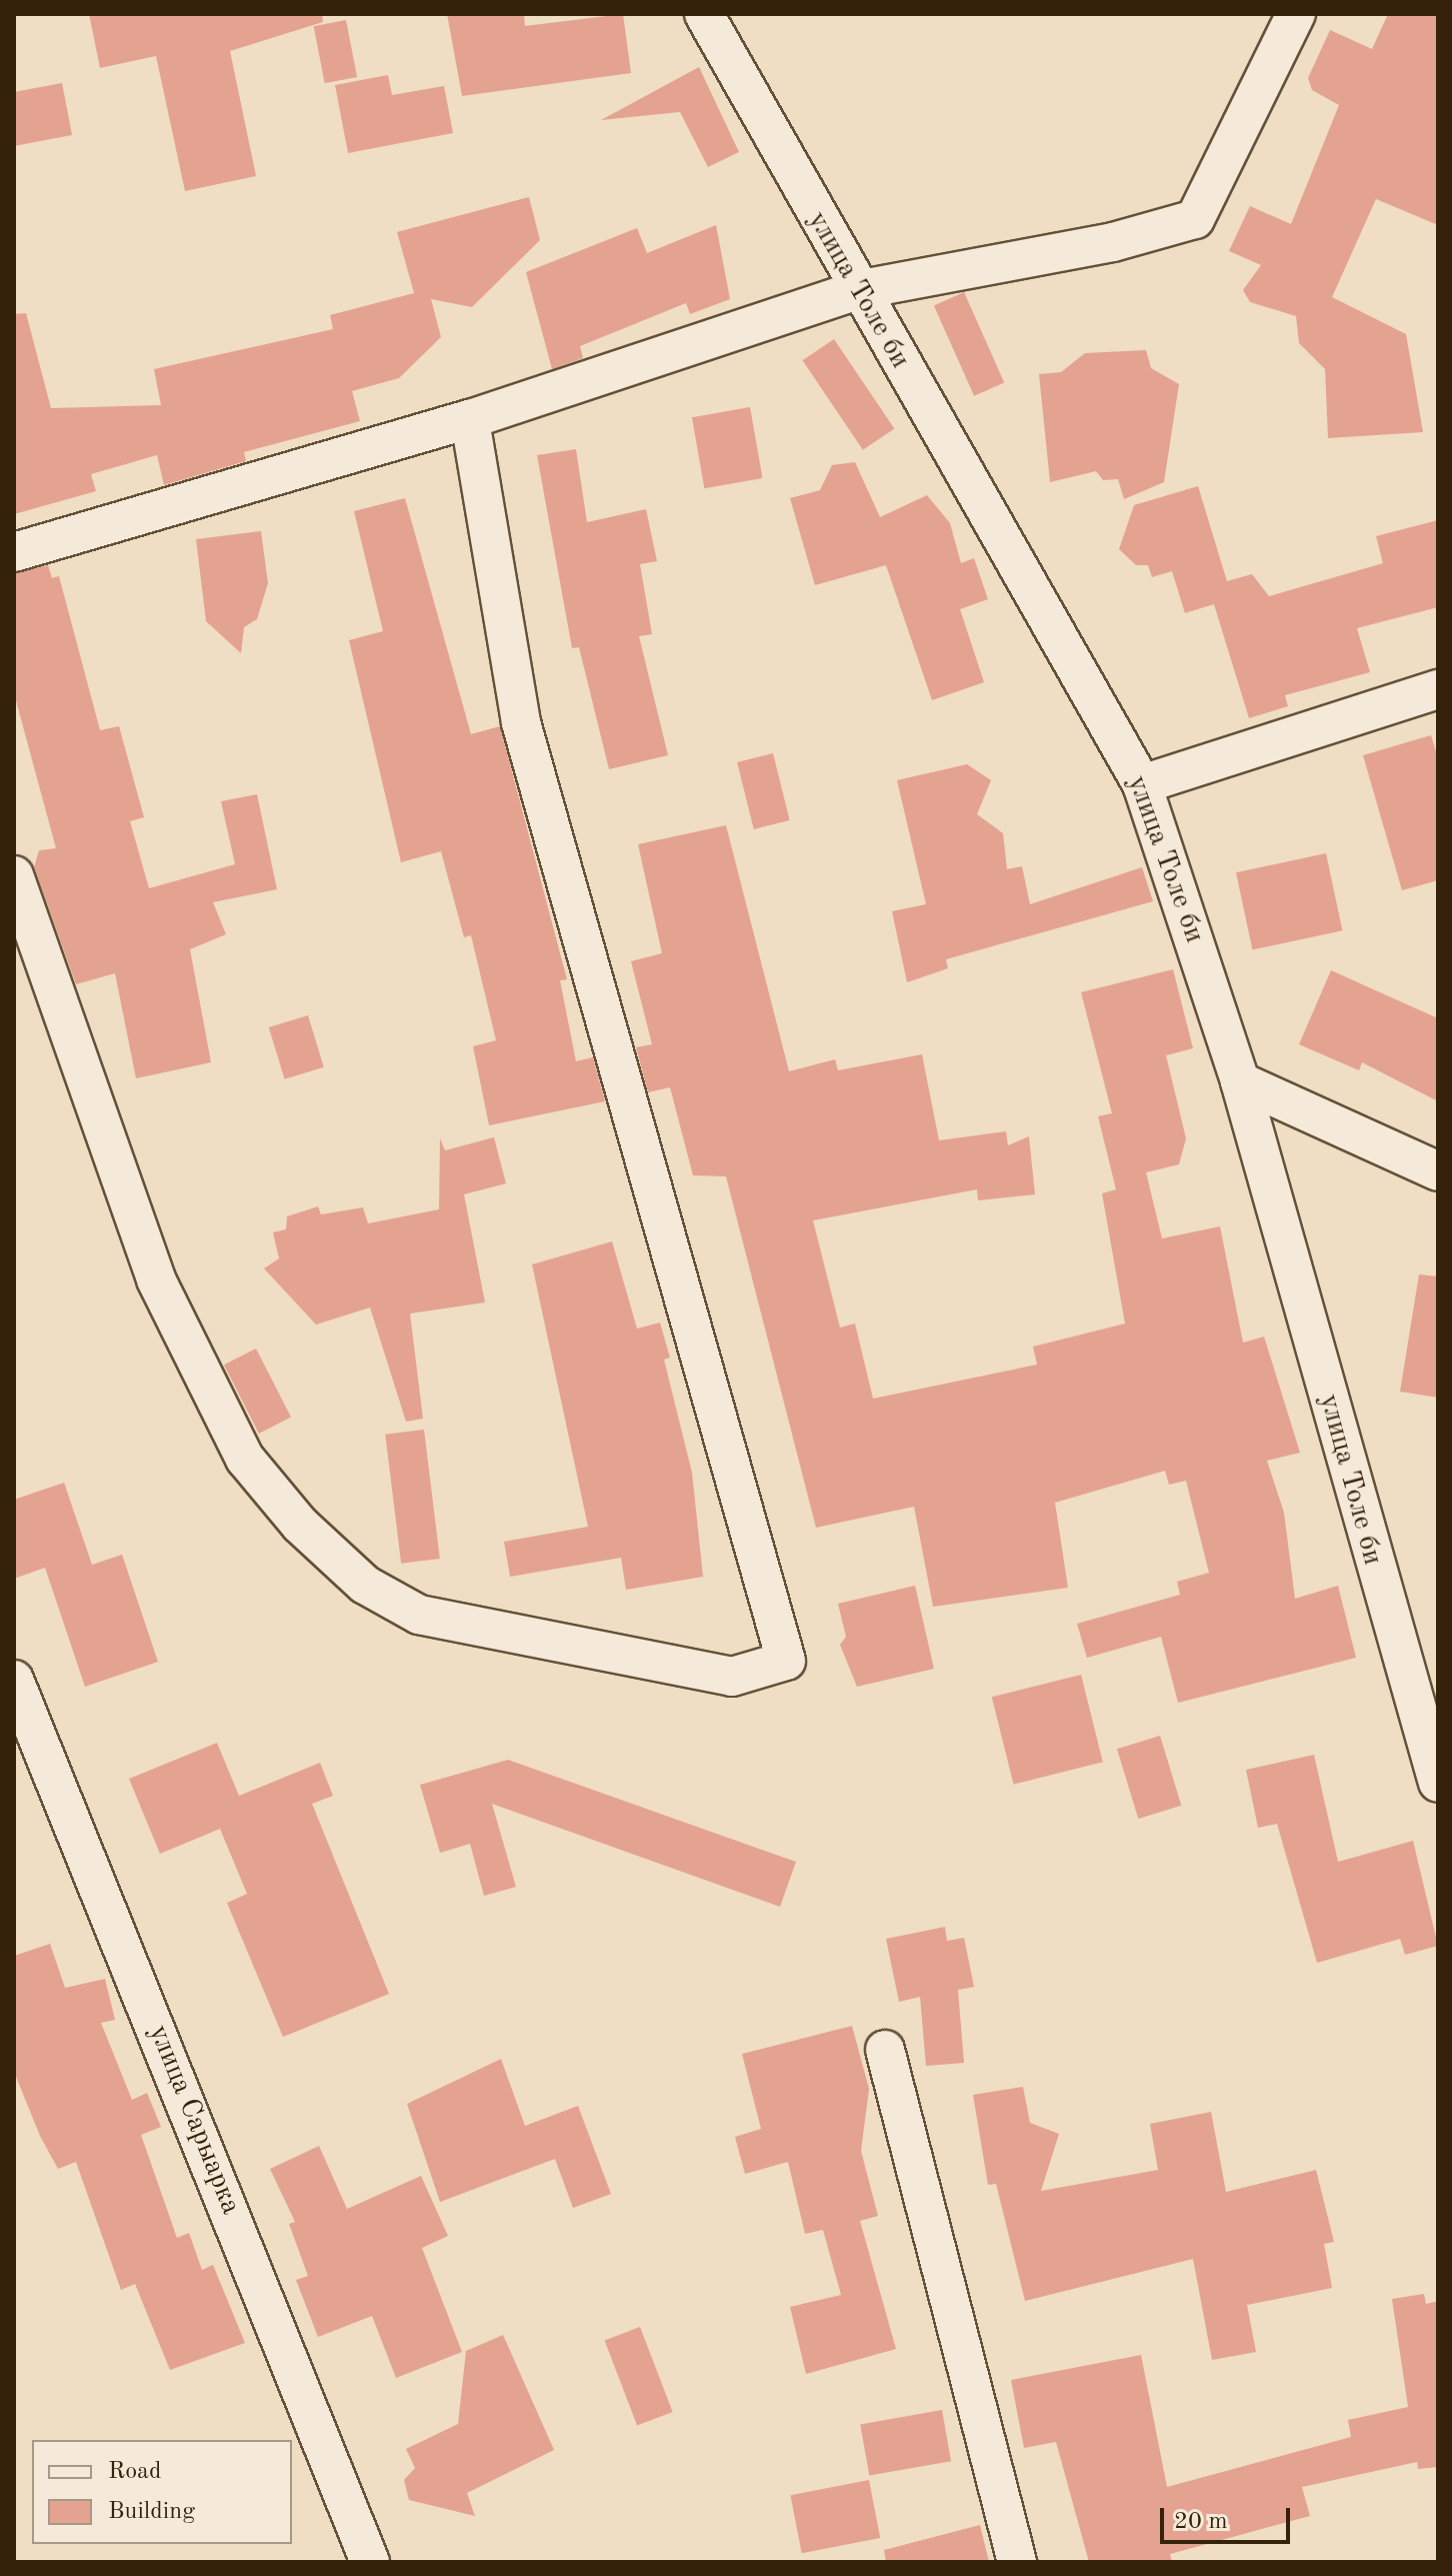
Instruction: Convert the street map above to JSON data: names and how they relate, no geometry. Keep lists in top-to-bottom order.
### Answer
{
  "streets": {
    "street": ["улица Толе би", "улица Сарыарка"]
  },
  "legend": ["Road", "Building"],
  "scale_bar": "20 m"
}
